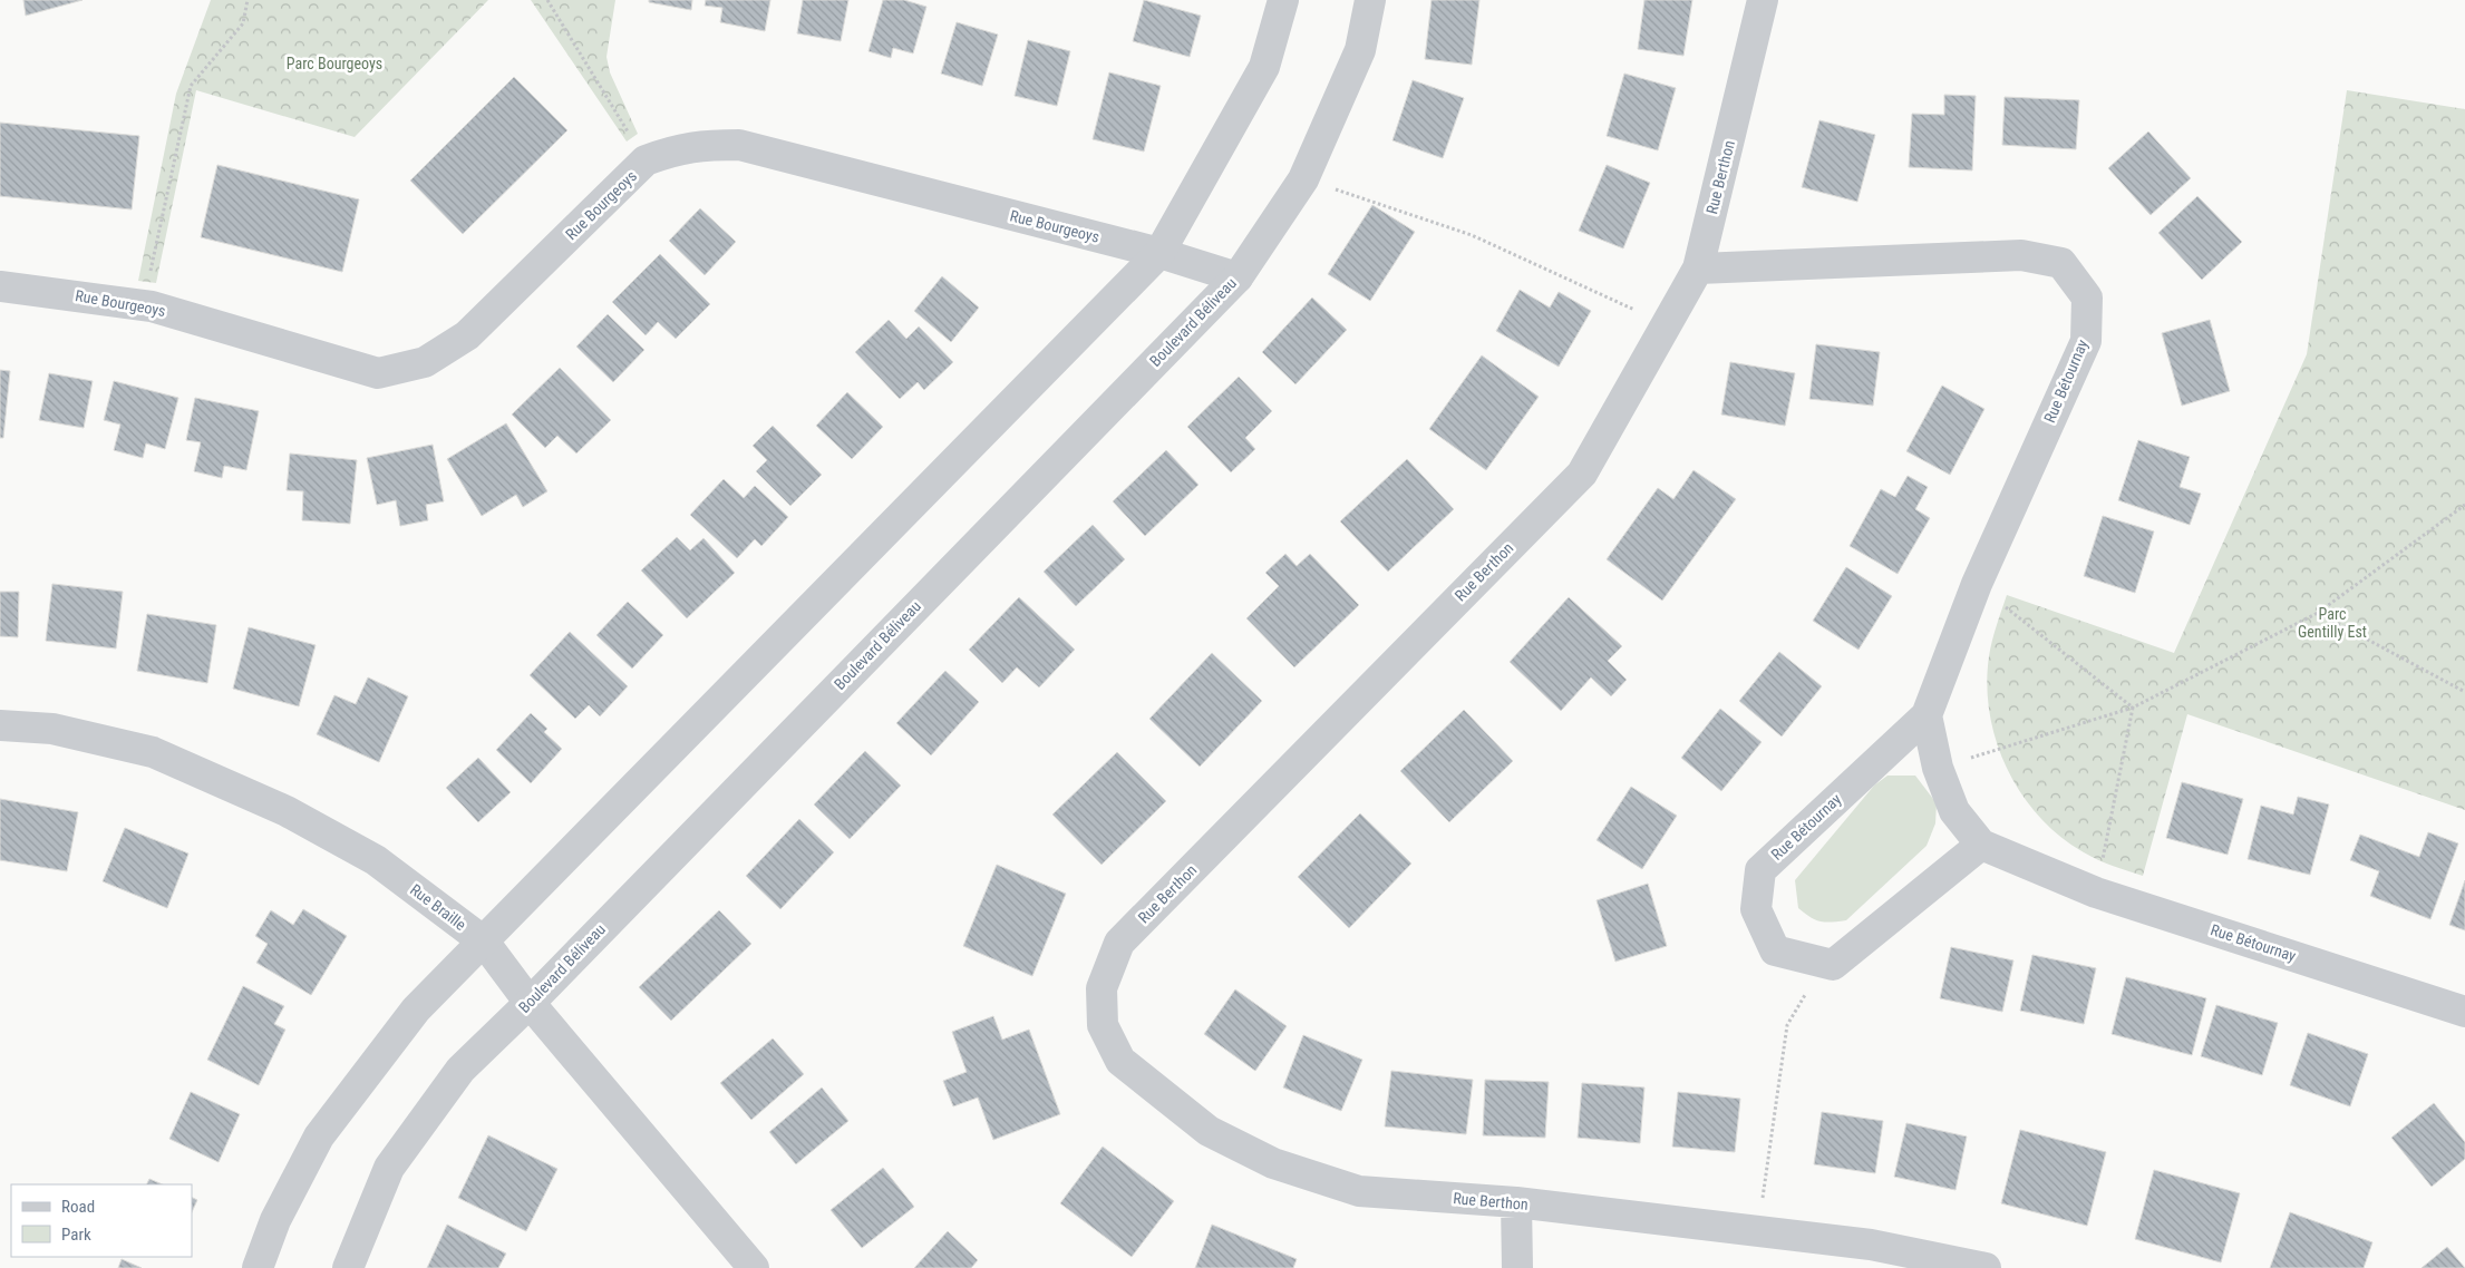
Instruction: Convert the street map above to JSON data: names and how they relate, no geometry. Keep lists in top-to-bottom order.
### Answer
{
  "streets": {
    "street": [
      "Rue Berthon",
      "Rue Bourgeoys",
      "Boulevard Béliveau",
      "Rue Bétournay",
      "Rue Braille"
    ]
  },
  "crossings": [
    ["Rue Berthon", "Rue Bétournay"],
    ["Rue Bourgeoys", "Boulevard Béliveau"],
    ["Boulevard Béliveau", "Rue Braille"]
  ],
  "parks": ["Parc Bourgeoys", "Parc Gentilly Est"],
  "legend": ["Road", "Park"]
}
